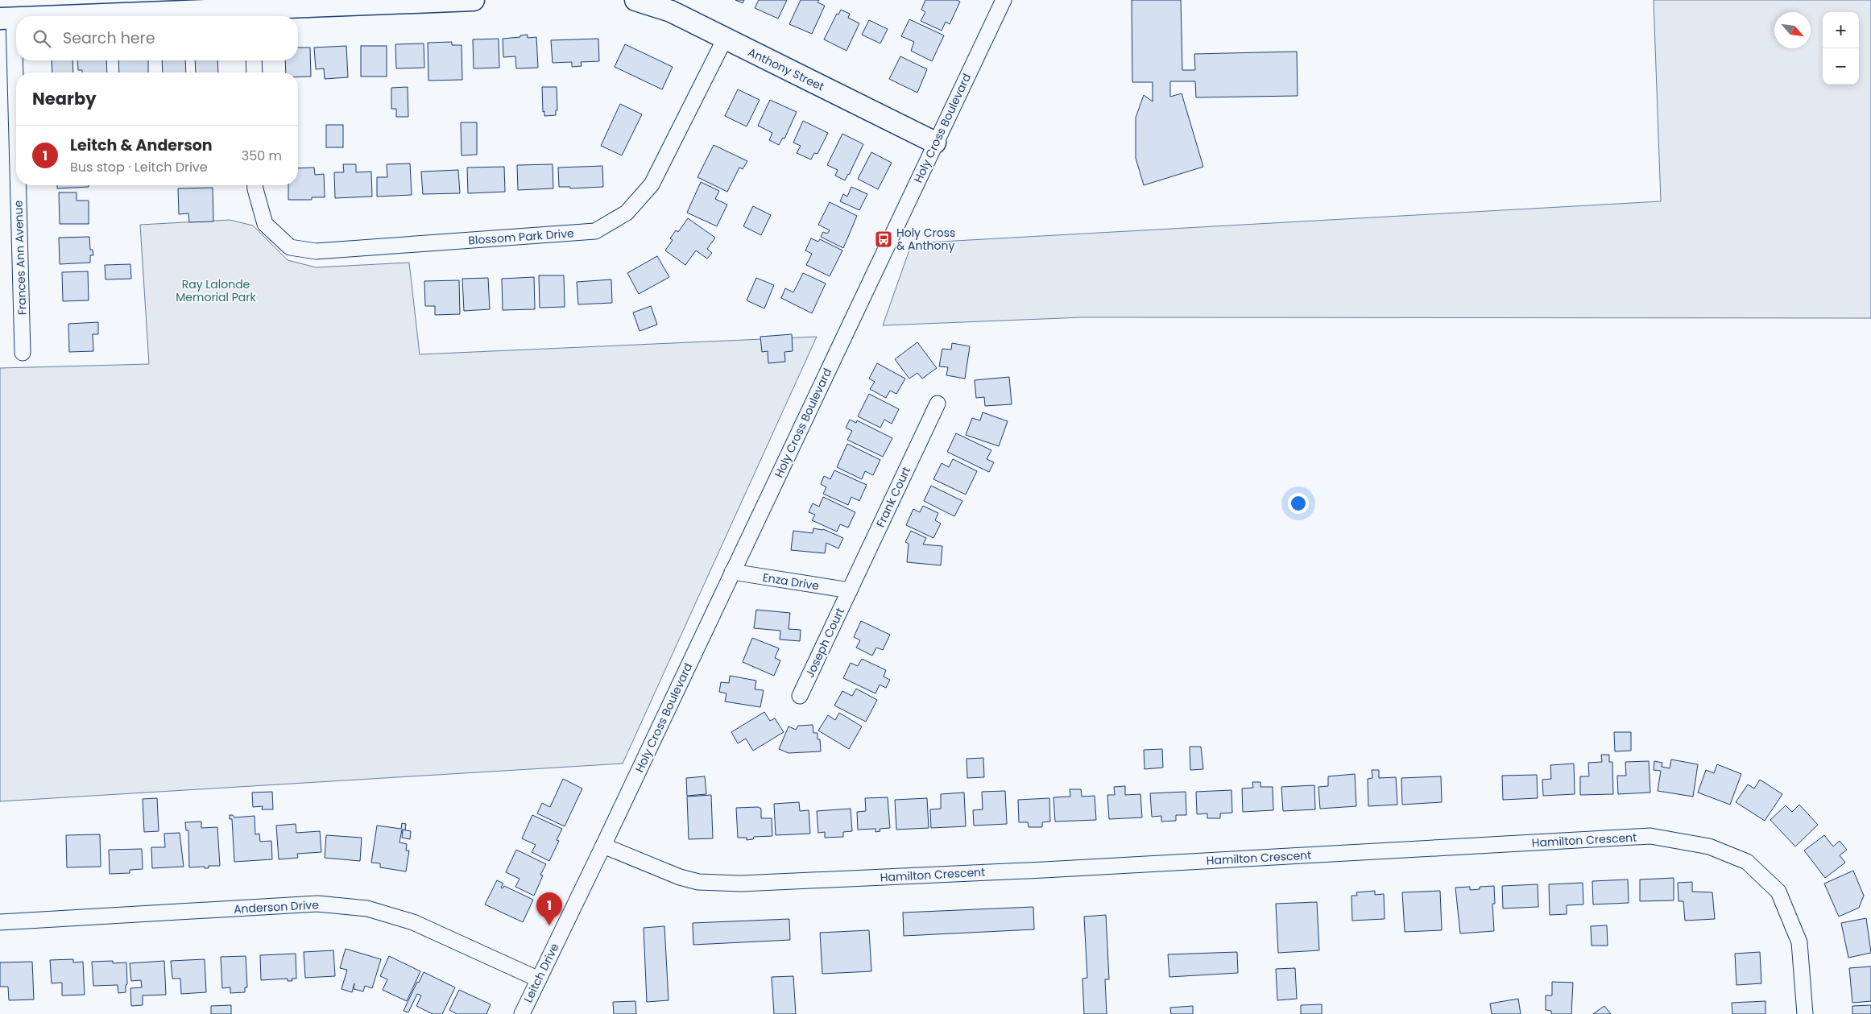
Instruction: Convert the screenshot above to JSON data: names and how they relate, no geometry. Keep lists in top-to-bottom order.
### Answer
{
  "streets": {
    "street": [
      "Anthony Street",
      "Holy Cross Boulevard",
      "Blossom Park Drive",
      "Frances Ann Avenue",
      "Frank Court",
      "Enza Drive",
      "Joseph Court",
      "Hamilton Crescent",
      "Anderson Drive",
      "Leitch Drive"
    ]
  },
  "crossings": [
    ["Anthony Street", "Holy Cross Boulevard"],
    ["Anthony Street", "Blossom Park Drive"],
    ["Holy Cross Boulevard", "Enza Drive"],
    ["Holy Cross Boulevard", "Hamilton Crescent"],
    ["Holy Cross Boulevard", "Leitch Drive"],
    ["Frank Court", "Enza Drive"],
    ["Frank Court", "Joseph Court"],
    ["Enza Drive", "Joseph Court"],
    ["Hamilton Crescent", "Leitch Drive"],
    ["Anderson Drive", "Leitch Drive"]
  ],
  "parks": ["Ray Lalonde Memorial Park"],
  "places": {
    "bus stop": ["Holy Cross & Anthony"]
  },
  "north": "bottom right",
  "page": {
    "map_buttons": ["+", "−"],
    "search": "Search here",
    "heading": "Nearby",
    "list": [
      {
        "mark": "1",
        "name": "Leitch & Anderson",
        "note": "Bus stop · Leitch Drive",
        "value": "350 m"
      }
    ],
    "pins": "1"
  }
}
